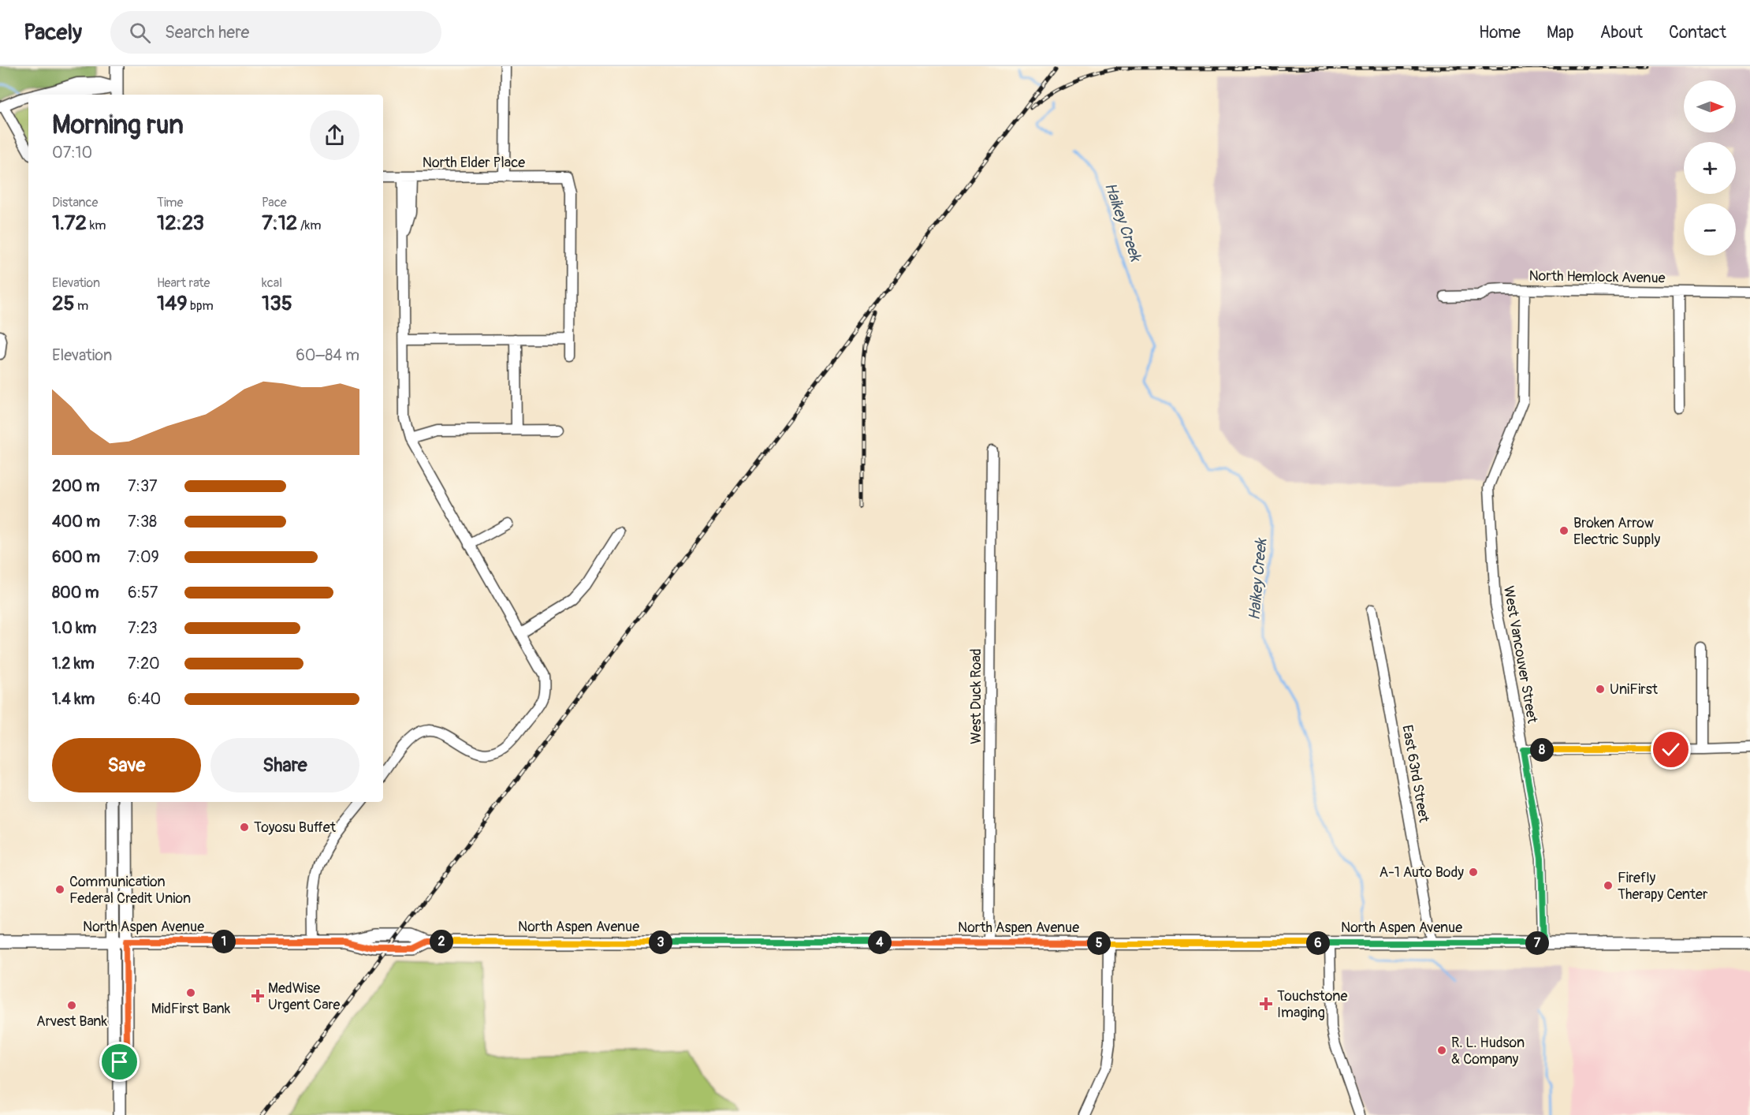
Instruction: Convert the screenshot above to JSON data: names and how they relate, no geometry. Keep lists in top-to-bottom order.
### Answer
{
  "streets": {
    "main road": ["North Aspen Avenue"],
    "street": [
      "North Elder Place",
      "North Hemlock Avenue",
      "West Vancouver Street",
      "West Duck Road",
      "East 63rd Street"
    ]
  },
  "crossings": [
    ["North Hemlock Avenue", "West Vancouver Street"],
    ["West Vancouver Street", "North Aspen Avenue"],
    ["West Duck Road", "North Aspen Avenue"],
    ["East 63rd Street", "North Aspen Avenue"]
  ],
  "water": ["Haikey Creek"],
  "places": {
    "other": [
      "Broken Arrow Electric Supply",
      "UniFirst",
      "Toyosu Buffet",
      "A-1 Auto Body",
      "Firefly Therapy Center",
      "Communication Federal Credit Union",
      "MidFirst Bank",
      "Arvest Bank",
      "R. L. Hudson & Company"
    ],
    "health": ["MedWise Urgent Care", "Touchstone Imaging"]
  },
  "north": "right",
  "page": {
    "header": "Pacely",
    "search": "Search here",
    "nav": [
      "Home",
      "Map",
      "About",
      "Contact"
    ],
    "map_buttons": ["+", "−"],
    "heading": ["Morning run", "07:10"],
    "stats": [
      ["Distance", "1.72 km"],
      ["Time", "12:23"],
      ["Pace", "7:12 /km"],
      ["Elevation", "25 m"],
      ["Heart rate", "149 bpm"],
      ["kcal", "135"]
    ],
    "chart": ["Elevation", "60–84 m"],
    "list": [
      {
        "name": "200 m",
        "note": "7:37"
      },
      {
        "name": "400 m",
        "note": "7:38"
      },
      {
        "name": "600 m",
        "note": "7:09"
      },
      {
        "name": "800 m",
        "note": "6:57"
      },
      {
        "name": "1.0 km",
        "note": "7:23"
      },
      {
        "name": "1.2 km",
        "note": "7:20"
      },
      {
        "name": "1.4 km",
        "note": "6:40"
      }
    ],
    "buttons": ["Save", "Share"],
    "pins": [
      "8",
      "1",
      "2",
      "3",
      "4",
      "5",
      "6",
      "7"
    ]
  }
}
